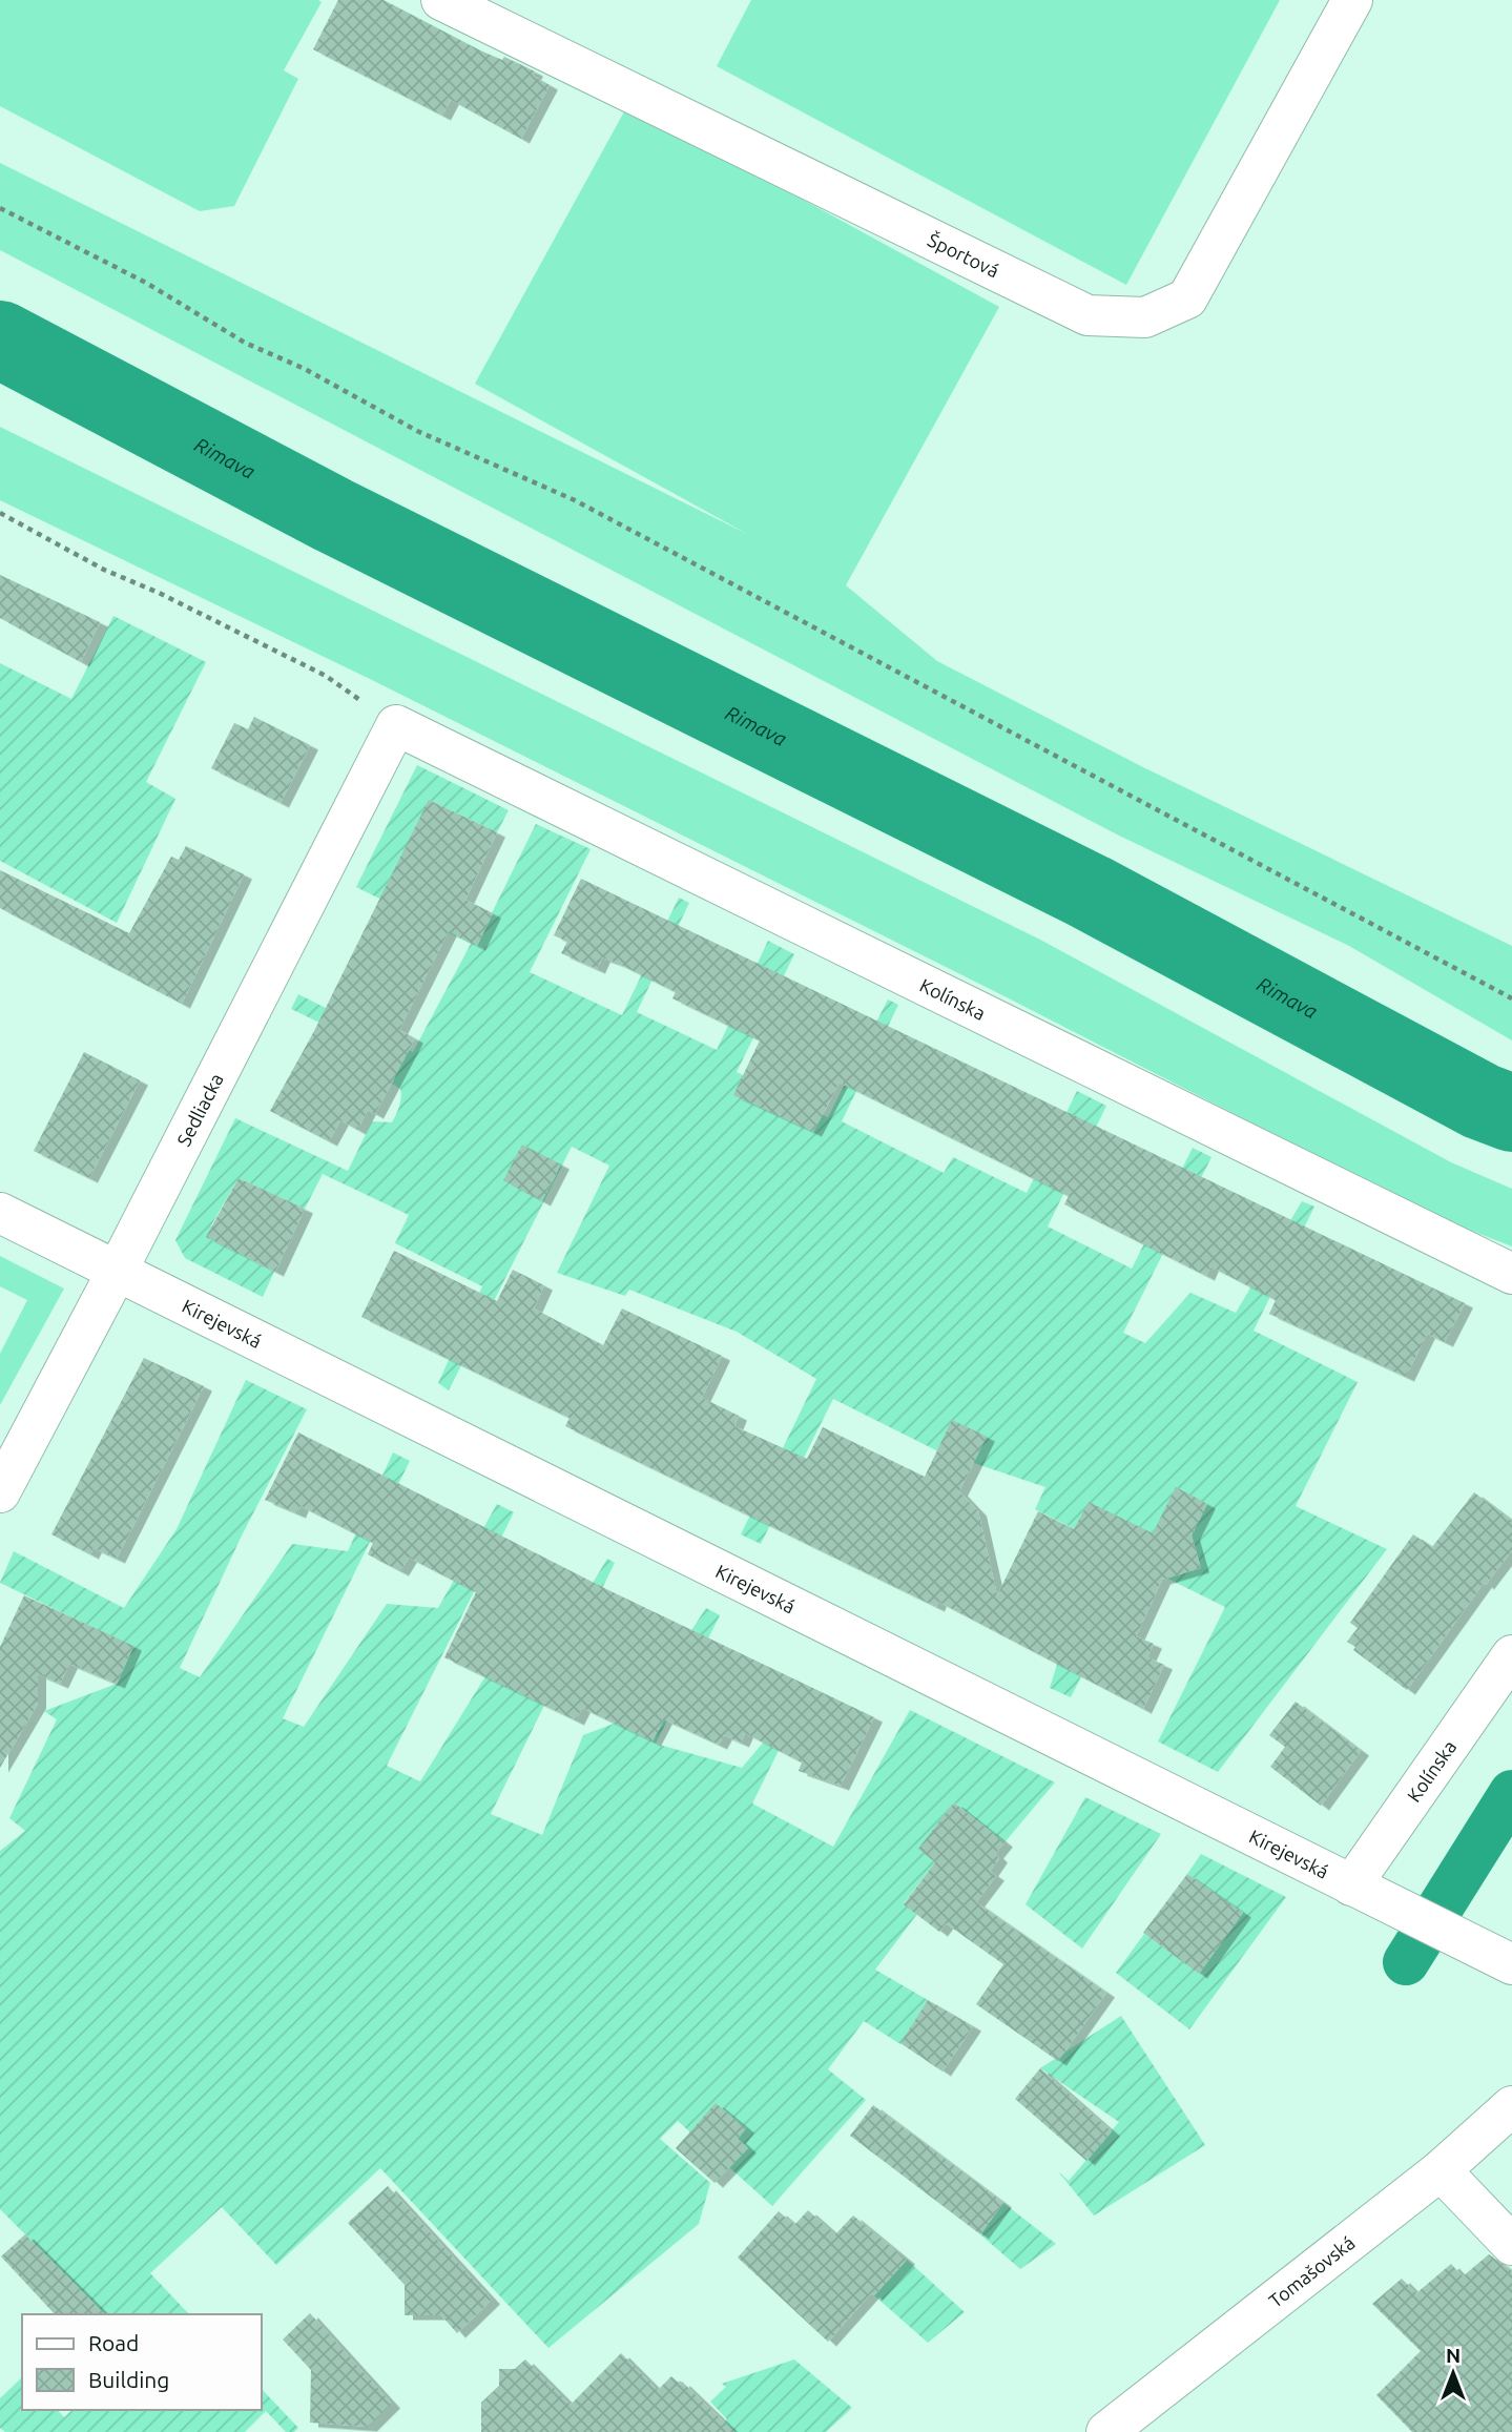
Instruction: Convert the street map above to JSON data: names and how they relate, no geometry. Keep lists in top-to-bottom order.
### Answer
{
  "streets": {
    "street": [
      "Športová",
      "Kolínska",
      "Sedliacka",
      "Kirejevská",
      "Tomašovská"
    ]
  },
  "crossings": [
    ["Kolínska", "Sedliacka"],
    ["Kolínska", "Kirejevská"],
    ["Sedliacka", "Kirejevská"]
  ],
  "water": ["Rimava"],
  "legend": ["Road", "Building"],
  "north": "top"
}
